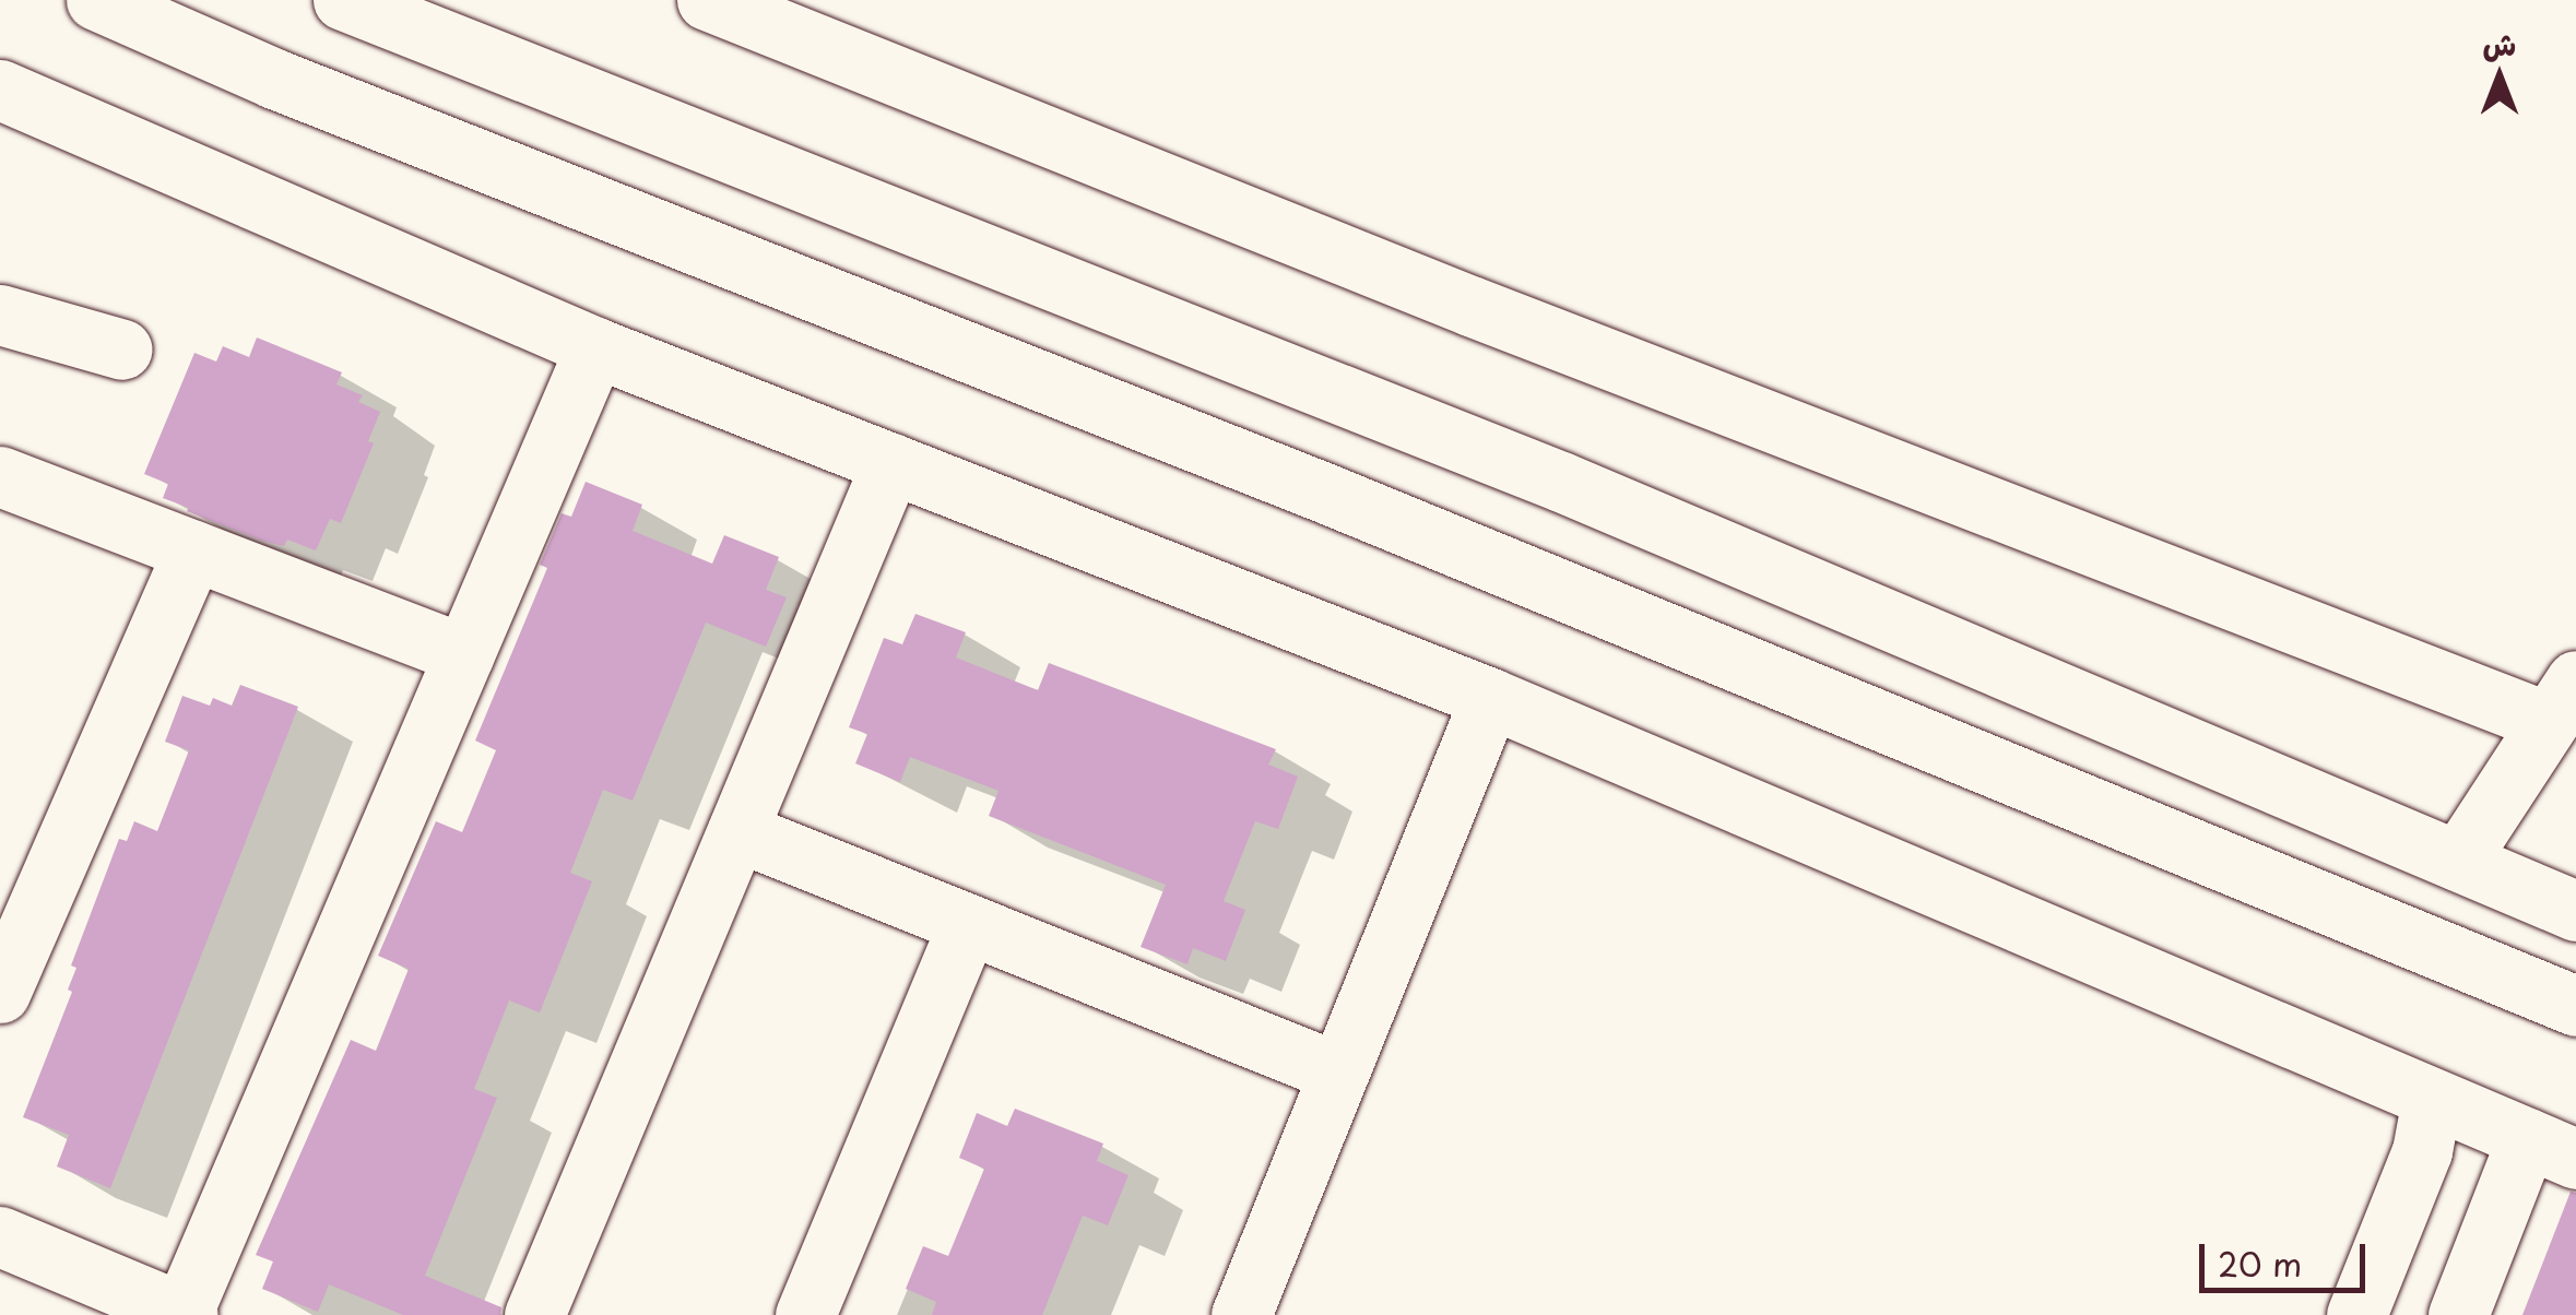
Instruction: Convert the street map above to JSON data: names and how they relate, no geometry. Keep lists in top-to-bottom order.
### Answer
{
  "scale_bar": "20 m",
  "north": "top"
}
